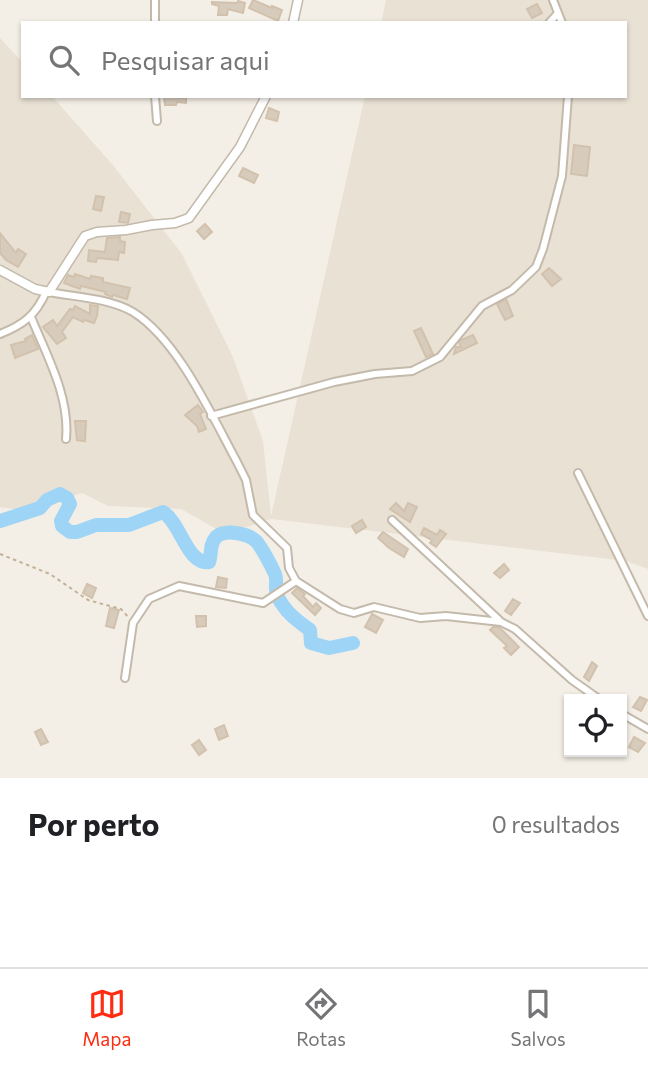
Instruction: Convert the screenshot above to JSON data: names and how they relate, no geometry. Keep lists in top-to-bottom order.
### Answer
{
  "page": {
    "search": "Pesquisar aqui",
    "heading": ["Por perto", "0 resultados"],
    "nav": ["Mapa", "Rotas", "Salvos"]
  }
}
